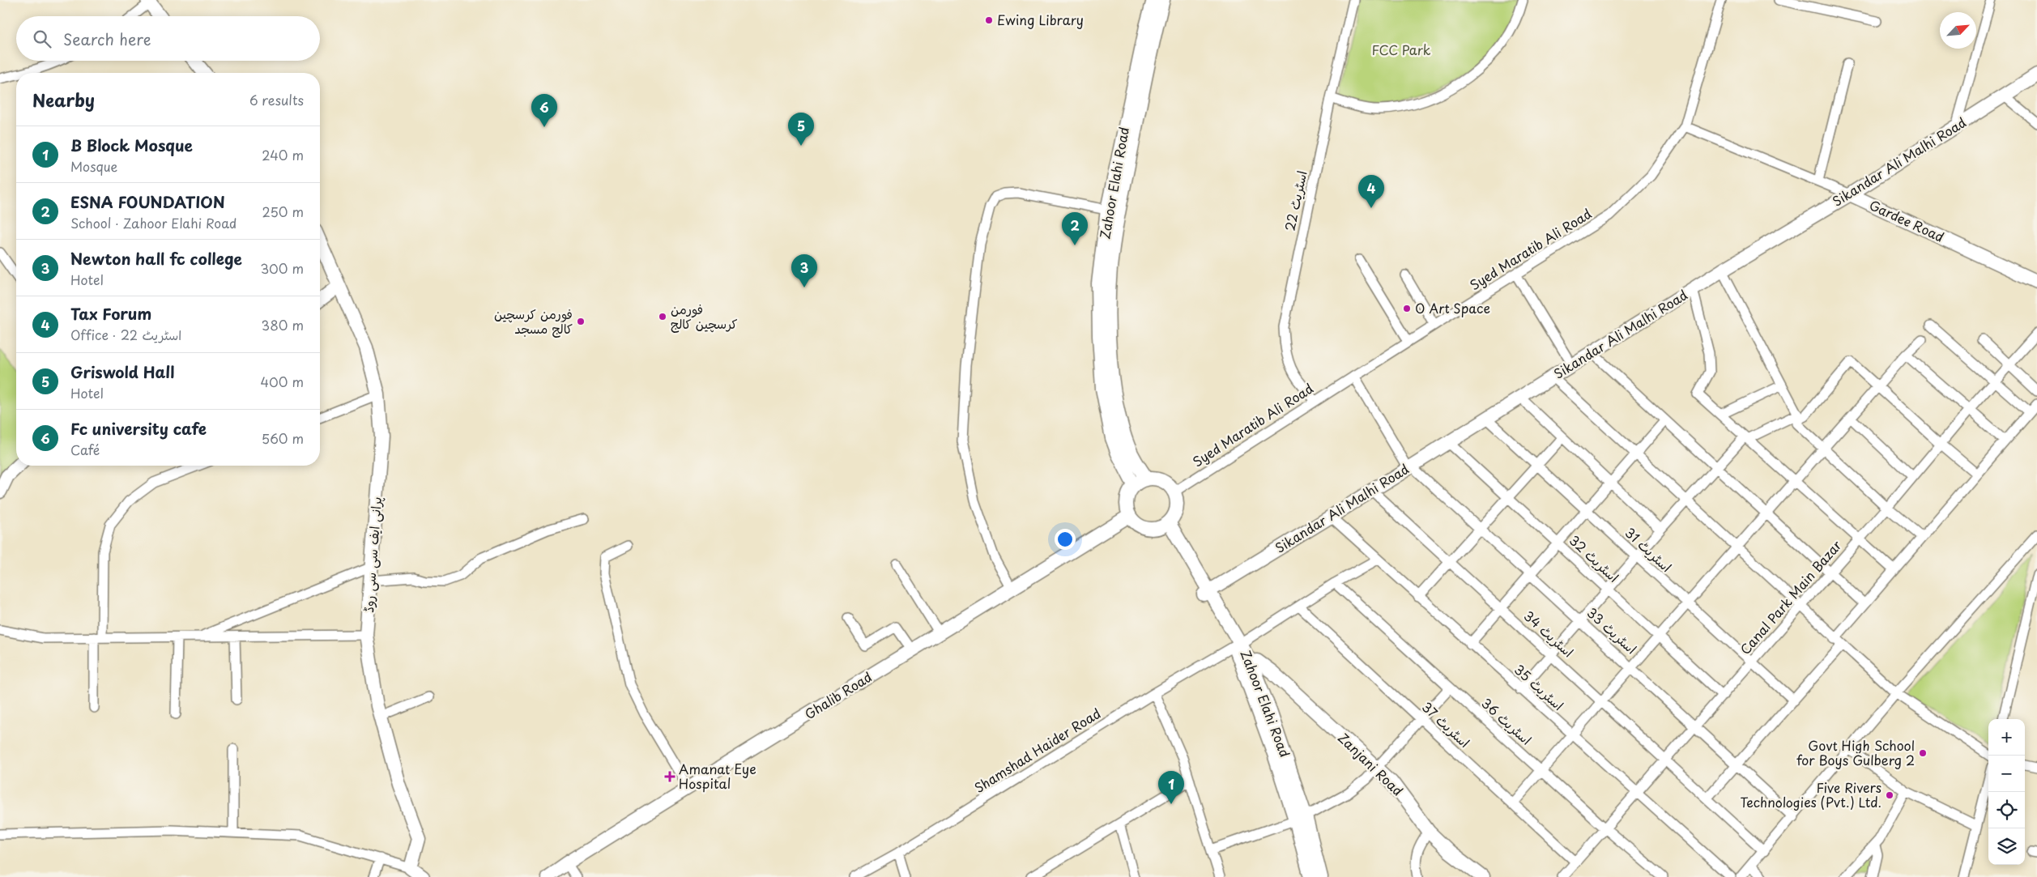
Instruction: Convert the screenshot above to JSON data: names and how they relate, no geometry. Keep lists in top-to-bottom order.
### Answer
{
  "streets": {
    "street": [
      "Sikandar Ali Malhi Road",
      "Zahoor Elahi Road",
      "اسٹریٹ 22",
      "Gardee Road",
      "Syed Maratib Ali Road",
      "اسٹریٹ 31",
      "پرانی ایف سی سی روڈ",
      "اسٹریٹ 32",
      "Canal Park Main Bazar",
      "اسٹریٹ 33",
      "اسٹریٹ 34",
      "اسٹریٹ 35",
      "Ghalib Road",
      "اسٹریٹ 36",
      "اسٹریٹ 37",
      "Shamshad Haider Road",
      "Zanjani Road"
    ]
  },
  "crossings": [
    ["Sikandar Ali Malhi Road", "Zahoor Elahi Road"],
    ["Sikandar Ali Malhi Road", "Gardee Road"],
    ["Sikandar Ali Malhi Road", "اسٹریٹ 31"],
    ["Sikandar Ali Malhi Road", "اسٹریٹ 32"],
    ["Sikandar Ali Malhi Road", "اسٹریٹ 33"],
    ["Sikandar Ali Malhi Road", "اسٹریٹ 34"],
    ["Sikandar Ali Malhi Road", "اسٹریٹ 35"],
    ["Zahoor Elahi Road", "Syed Maratib Ali Road"],
    ["Zahoor Elahi Road", "Ghalib Road"],
    ["Zahoor Elahi Road", "Shamshad Haider Road"],
    ["Zahoor Elahi Road", "Zanjani Road"],
    ["اسٹریٹ 22", "Syed Maratib Ali Road"],
    ["Gardee Road", "Syed Maratib Ali Road"],
    ["Syed Maratib Ali Road", "اسٹریٹ 33"],
    ["Syed Maratib Ali Road", "Ghalib Road"],
    ["اسٹریٹ 31", "Canal Park Main Bazar"],
    ["اسٹریٹ 32", "Canal Park Main Bazar"],
    ["Canal Park Main Bazar", "اسٹریٹ 33"],
    ["Canal Park Main Bazar", "اسٹریٹ 34"],
    ["Canal Park Main Bazar", "اسٹریٹ 35"],
    ["Canal Park Main Bazar", "اسٹریٹ 36"],
    ["Canal Park Main Bazar", "اسٹریٹ 37"],
    ["اسٹریٹ 35", "Shamshad Haider Road"],
    ["اسٹریٹ 36", "Shamshad Haider Road"],
    ["اسٹریٹ 37", "Shamshad Haider Road"]
  ],
  "parks": ["FCC Park"],
  "places": {
    "other": [
      "Ewing Library",
      "O Art Space",
      "فورمن کرسچین کالج",
      "فورمن کرسچین کالج مسجد",
      "Govt High School for Boys Gulberg 2",
      "Five Rivers Technologies (Pvt.) Ltd."
    ],
    "health": ["Amanat Eye Hospital"]
  },
  "north": "top right",
  "page": {
    "search": "Search here",
    "heading": ["Nearby", "6 results"],
    "pins": [
      "6",
      "5",
      "4",
      "2",
      "3",
      "1"
    ],
    "list": [
      {
        "mark": "1",
        "name": "B Block Mosque",
        "note": "Mosque",
        "value": "240 m"
      },
      {
        "mark": "2",
        "name": "ESNA FOUNDATION",
        "note": "School · Zahoor Elahi Road",
        "value": "250 m"
      },
      {
        "mark": "3",
        "name": "Newton hall fc college",
        "note": "Hotel",
        "value": "300 m"
      },
      {
        "mark": "4",
        "name": "Tax Forum",
        "note": "Office · اسٹریٹ 22",
        "value": "380 m"
      },
      {
        "mark": "5",
        "name": "Griswold Hall",
        "note": "Hotel",
        "value": "400 m"
      },
      {
        "mark": "6",
        "name": "Fc university cafe",
        "note": "Café",
        "value": "560 m"
      }
    ],
    "map_buttons": ["+", "−"]
  }
}
